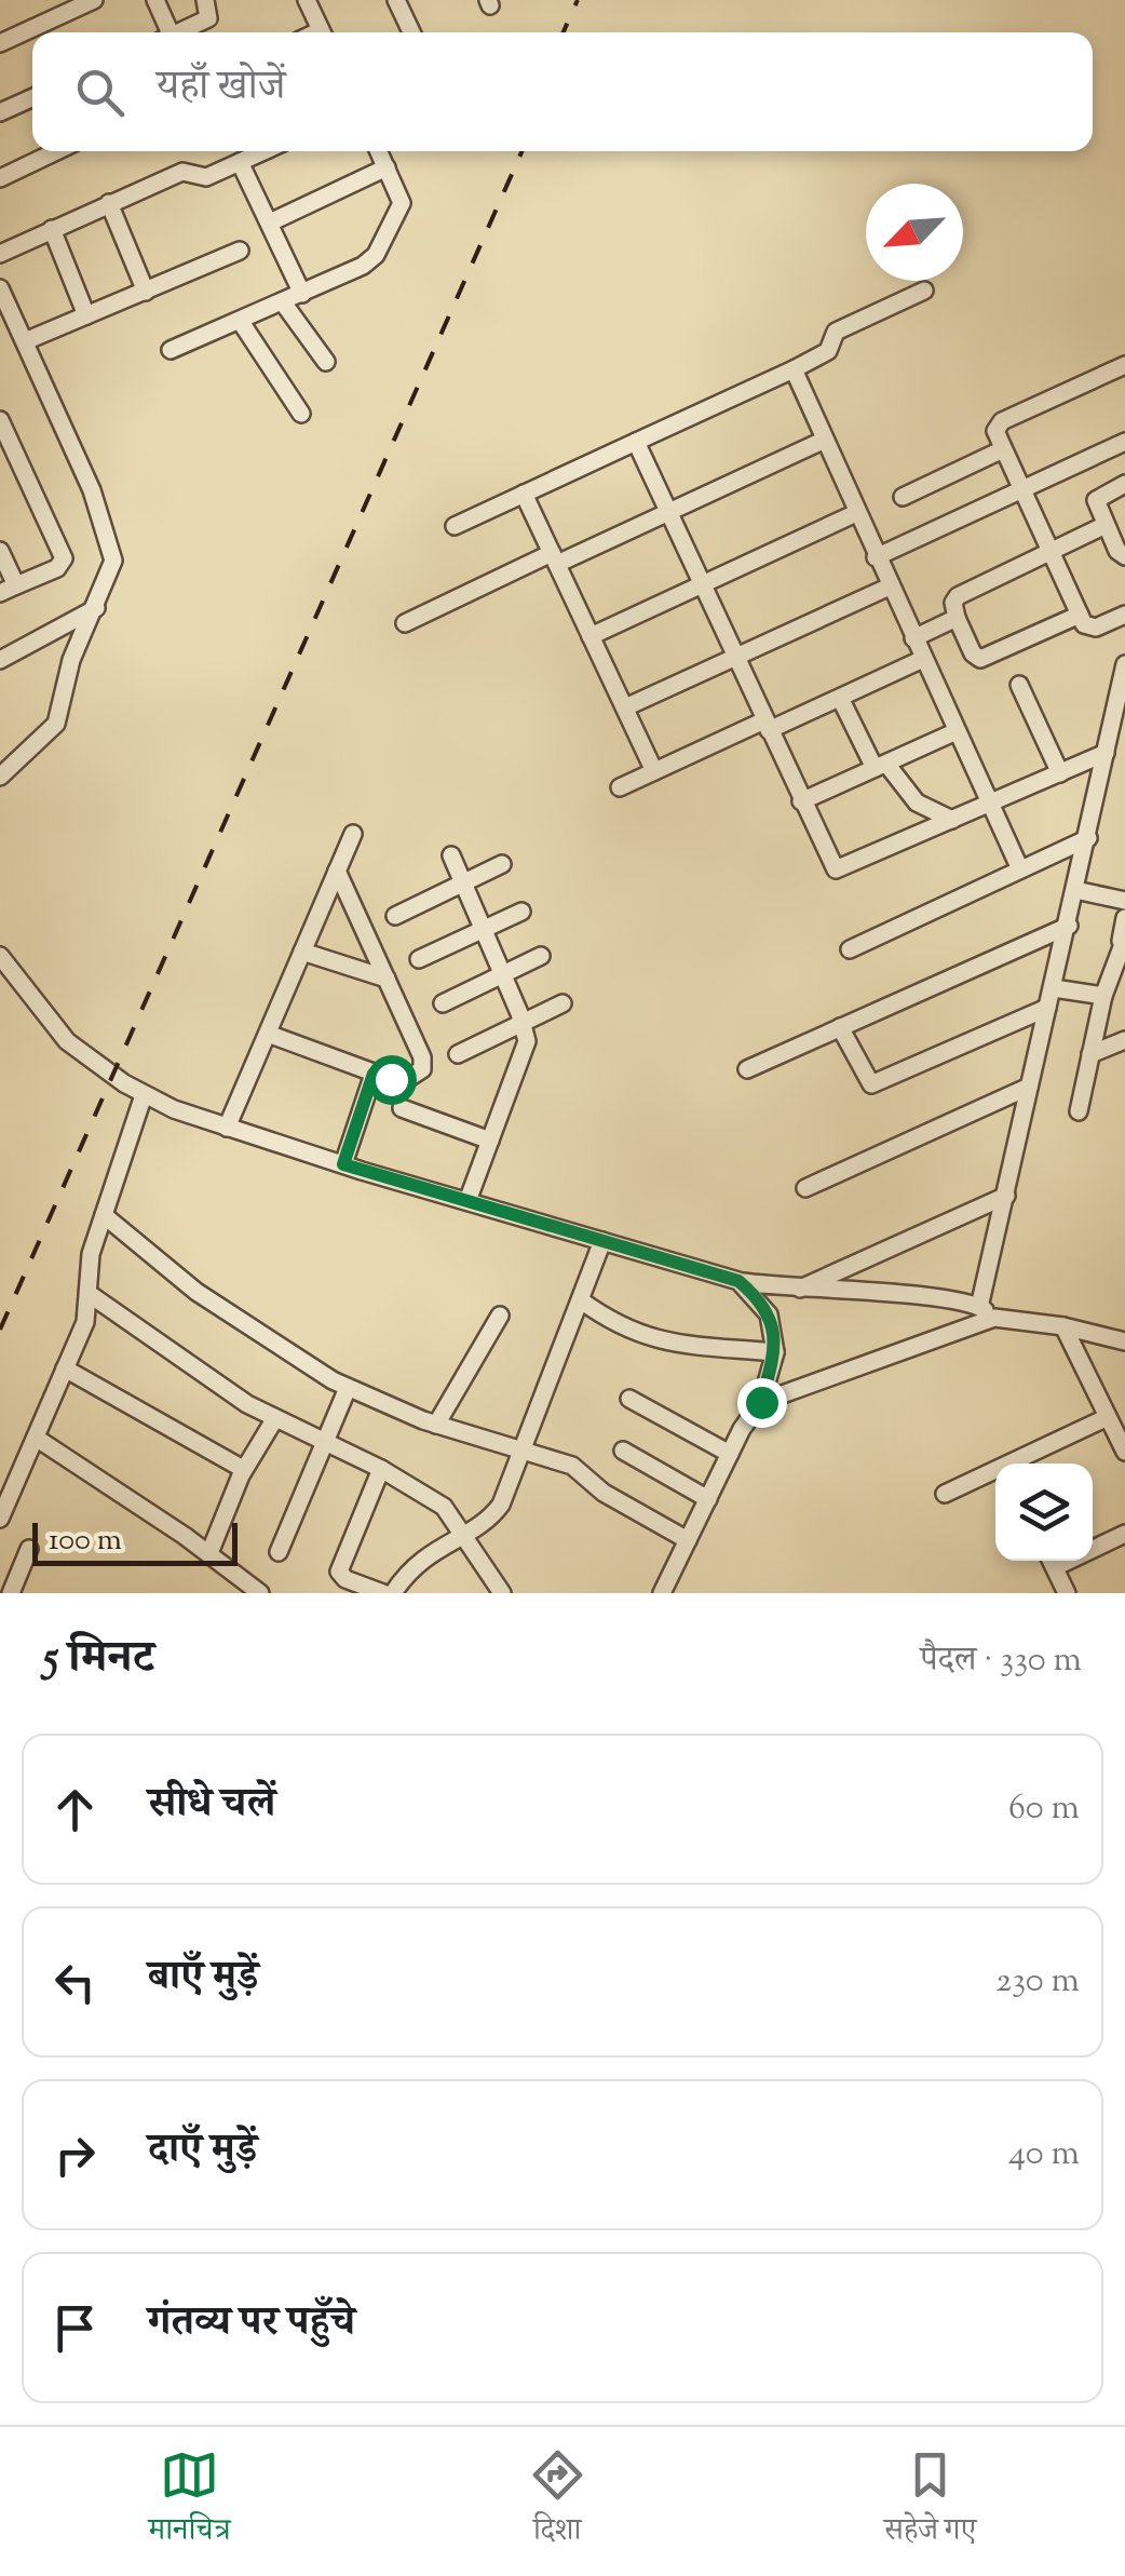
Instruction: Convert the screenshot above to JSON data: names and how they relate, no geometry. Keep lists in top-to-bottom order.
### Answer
{
  "scale_bar": "100 m",
  "north": "bottom left",
  "page": {
    "search": "यहाँ खोजें",
    "scale": "100 m",
    "heading": ["5 मिनट", "पैदल · 330 m"],
    "list": [
      ["सीधे चलें", "60 m"],
      ["बाएँ मुड़ें", "230 m"],
      ["दाएँ मुड़ें", "40 m"],
      "गंतव्य पर पहुँचे"
    ],
    "nav": ["मानचित्र", "दिशा", "सहेजे गए"]
  }
}
